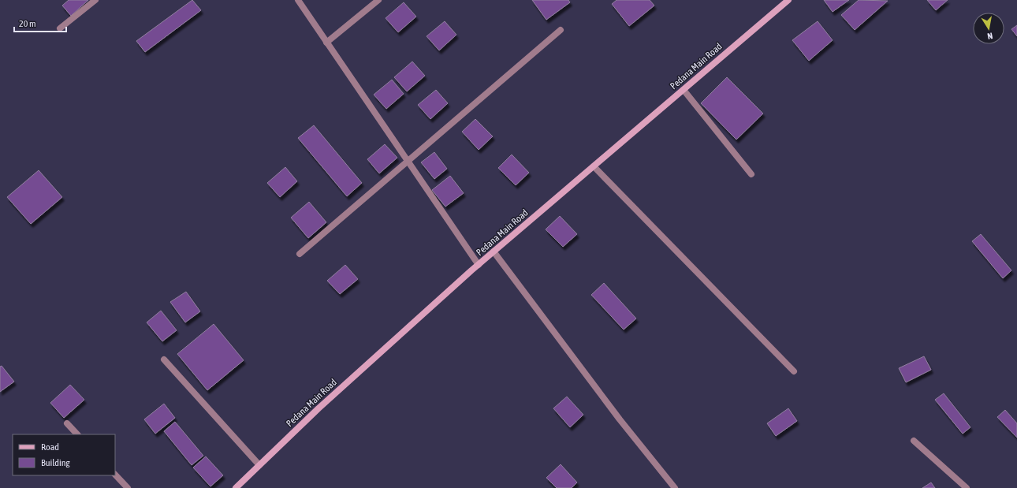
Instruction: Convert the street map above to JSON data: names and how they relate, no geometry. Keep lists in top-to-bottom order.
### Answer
{
  "streets": {
    "main road": ["Pedana Main Road"]
  },
  "legend": ["Road", "Building"],
  "scale_bar": "20 m",
  "north": "bottom"
}
